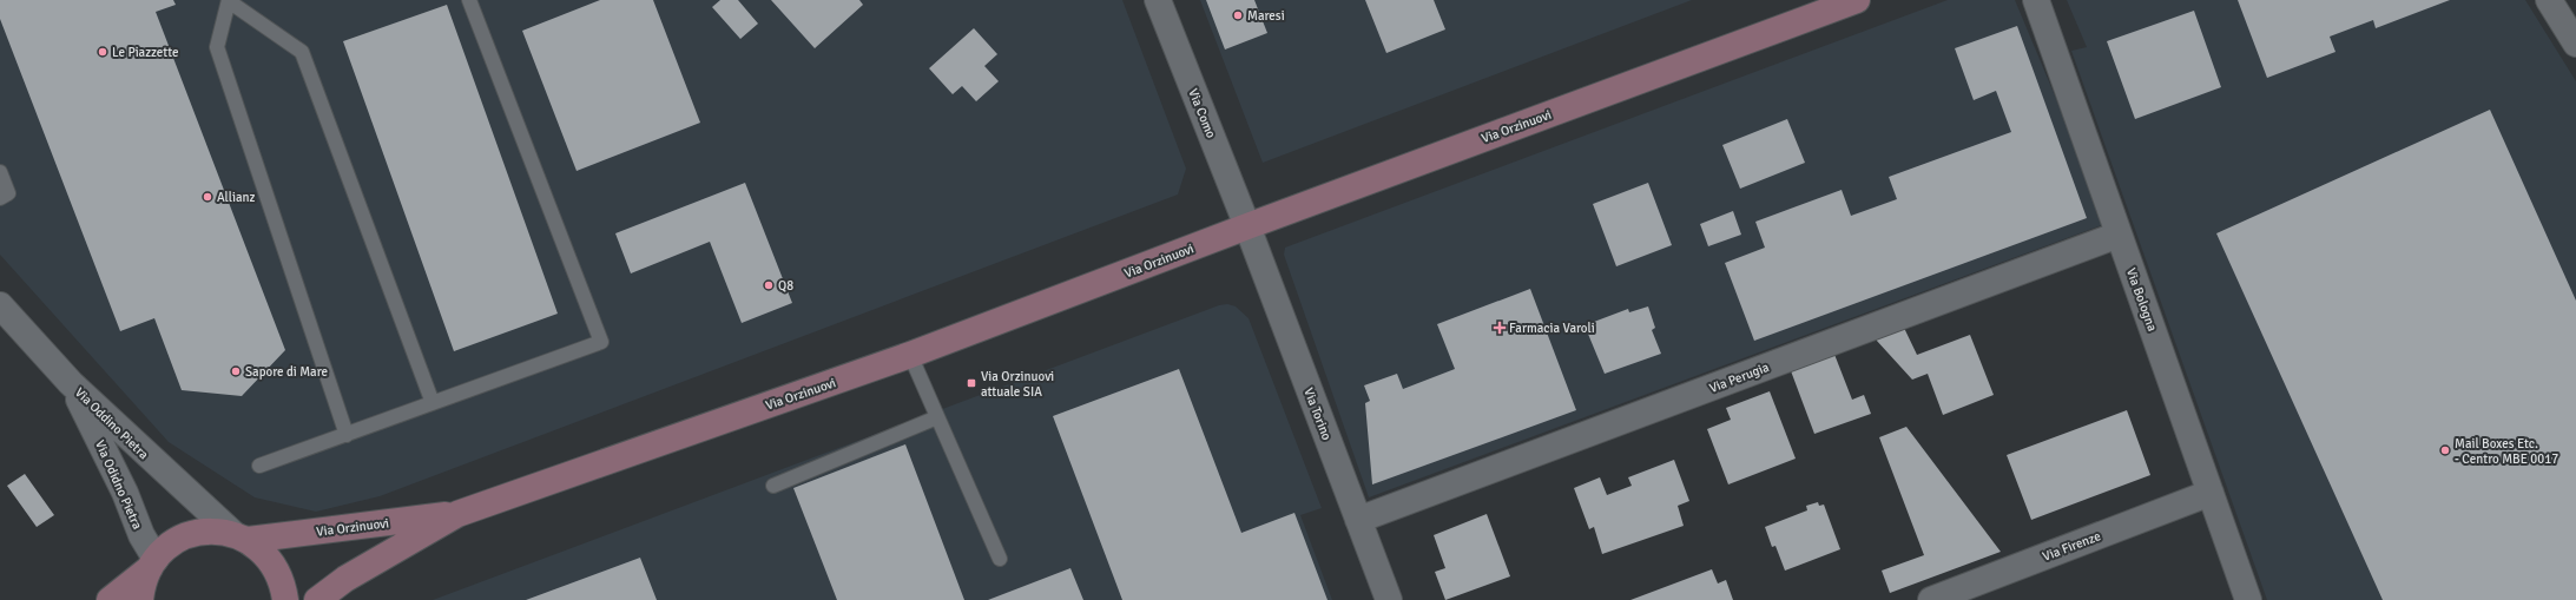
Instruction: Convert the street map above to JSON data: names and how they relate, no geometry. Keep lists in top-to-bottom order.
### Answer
{
  "streets": {
    "main road": ["Via Orzinuovi"],
    "street": [
      "Via Como",
      "Via Bologna",
      "Via Perugia",
      "Via Torino",
      "Via Oddino Pietra",
      "Via Odidno Pietra",
      "Via Firenze"
    ]
  },
  "crossings": [
    ["Via Como", "Via Orzinuovi"],
    ["Via Como", "Via Torino"],
    ["Via Orzinuovi", "Via Torino"],
    ["Via Orzinuovi", "Via Oddino Pietra"],
    ["Via Orzinuovi", "Via Odidno Pietra"],
    ["Via Bologna", "Via Perugia"],
    ["Via Bologna", "Via Firenze"],
    ["Via Perugia", "Via Torino"],
    ["Via Oddino Pietra", "Via Odidno Pietra"]
  ],
  "places": {
    "other": [
      "Maresi",
      "Le Piazzette",
      "Allianz",
      "Q8",
      "Sapore di Mare",
      "Mail Boxes Etc. - Centro MBE 0017"
    ],
    "health": ["Farmacia Varoli"],
    "transit": ["Via Orzinuovi attuale SIA"]
  }
}
